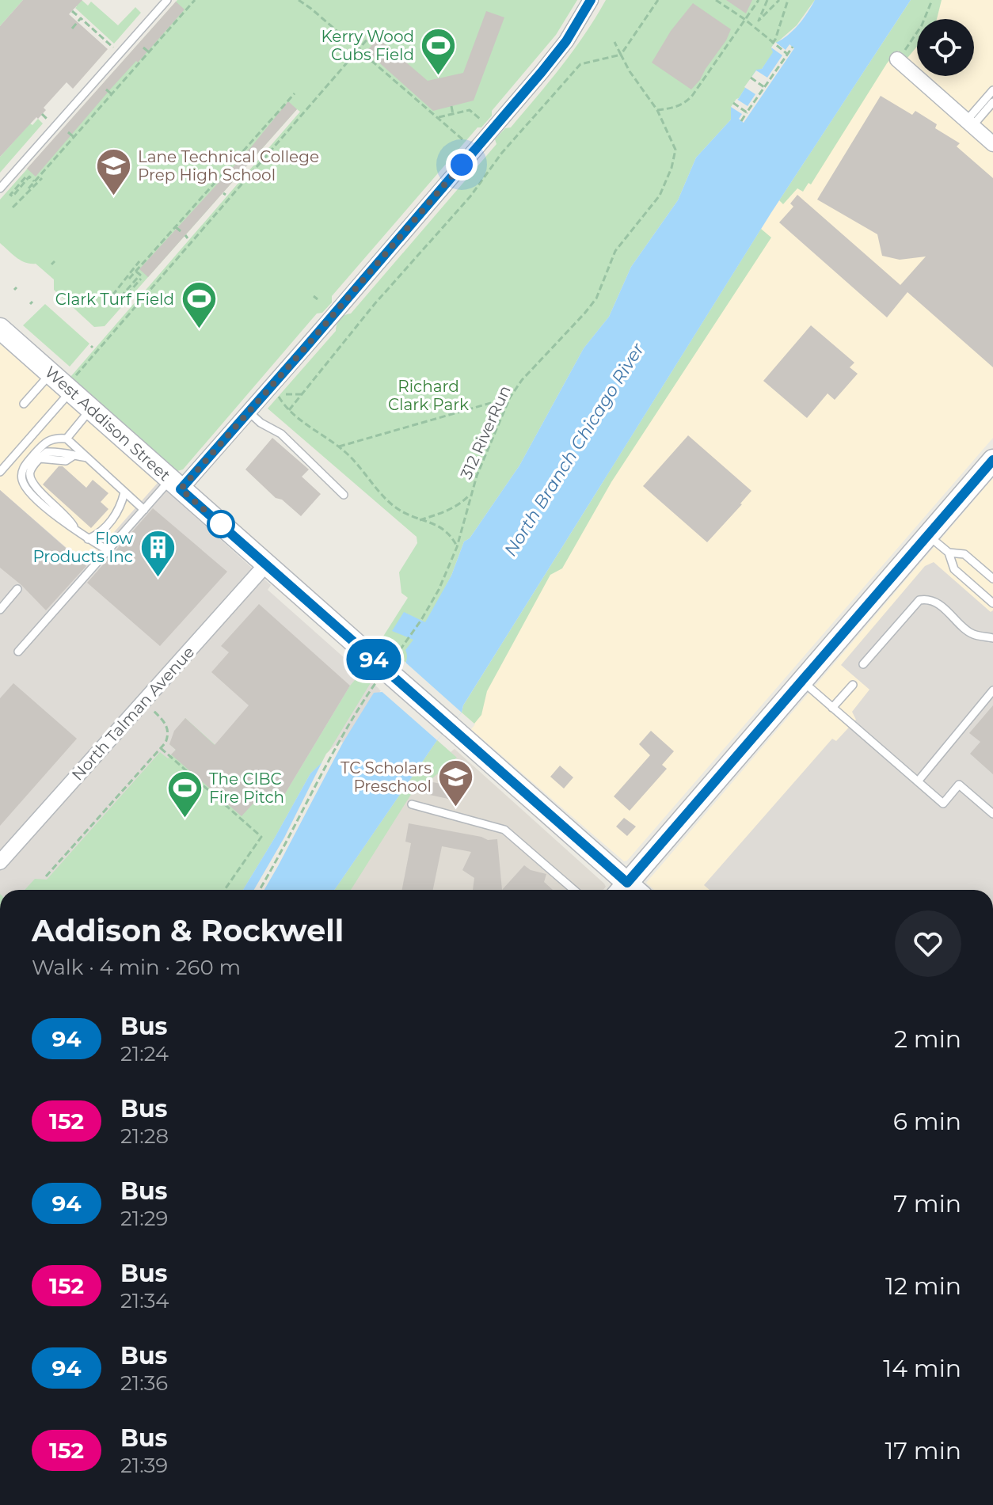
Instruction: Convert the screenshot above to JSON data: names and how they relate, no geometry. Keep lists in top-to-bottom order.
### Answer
{
  "streets": {
    "main road": ["West Addison Street"],
    "street": ["North Talman Avenue"],
    "path": ["312 RiverRun"]
  },
  "crossings": [
    ["West Addison Street", "312 RiverRun"],
    ["West Addison Street", "North Talman Avenue"]
  ],
  "water": ["North Branch Chicago River"],
  "parks": ["Richard Clark Park"],
  "places": {
    "sports": ["Kerry Wood Cubs Field", "Clark Turf Field", "The CIBC Fire Pitch"],
    "school or university": ["Lane Technical College Prep High School", "TC Scholars Preschool"],
    "building": ["Flow Products Inc"]
  },
  "lines": ["bus line 94"],
  "page": {
    "on_map": "94",
    "heading": ["Addison & Rockwell", "Walk · 4 min · 260 m"],
    "list": [
      {
        "mark": "94",
        "name": "Bus",
        "note": "21:24",
        "value": "2 min"
      },
      {
        "mark": "152",
        "name": "Bus",
        "note": "21:28",
        "value": "6 min"
      },
      {
        "mark": "94",
        "name": "Bus",
        "note": "21:29",
        "value": "7 min"
      },
      {
        "mark": "152",
        "name": "Bus",
        "note": "21:34",
        "value": "12 min"
      },
      {
        "mark": "94",
        "name": "Bus",
        "note": "21:36",
        "value": "14 min"
      },
      {
        "mark": "152",
        "name": "Bus",
        "note": "21:39",
        "value": "17 min"
      }
    ]
  }
}
